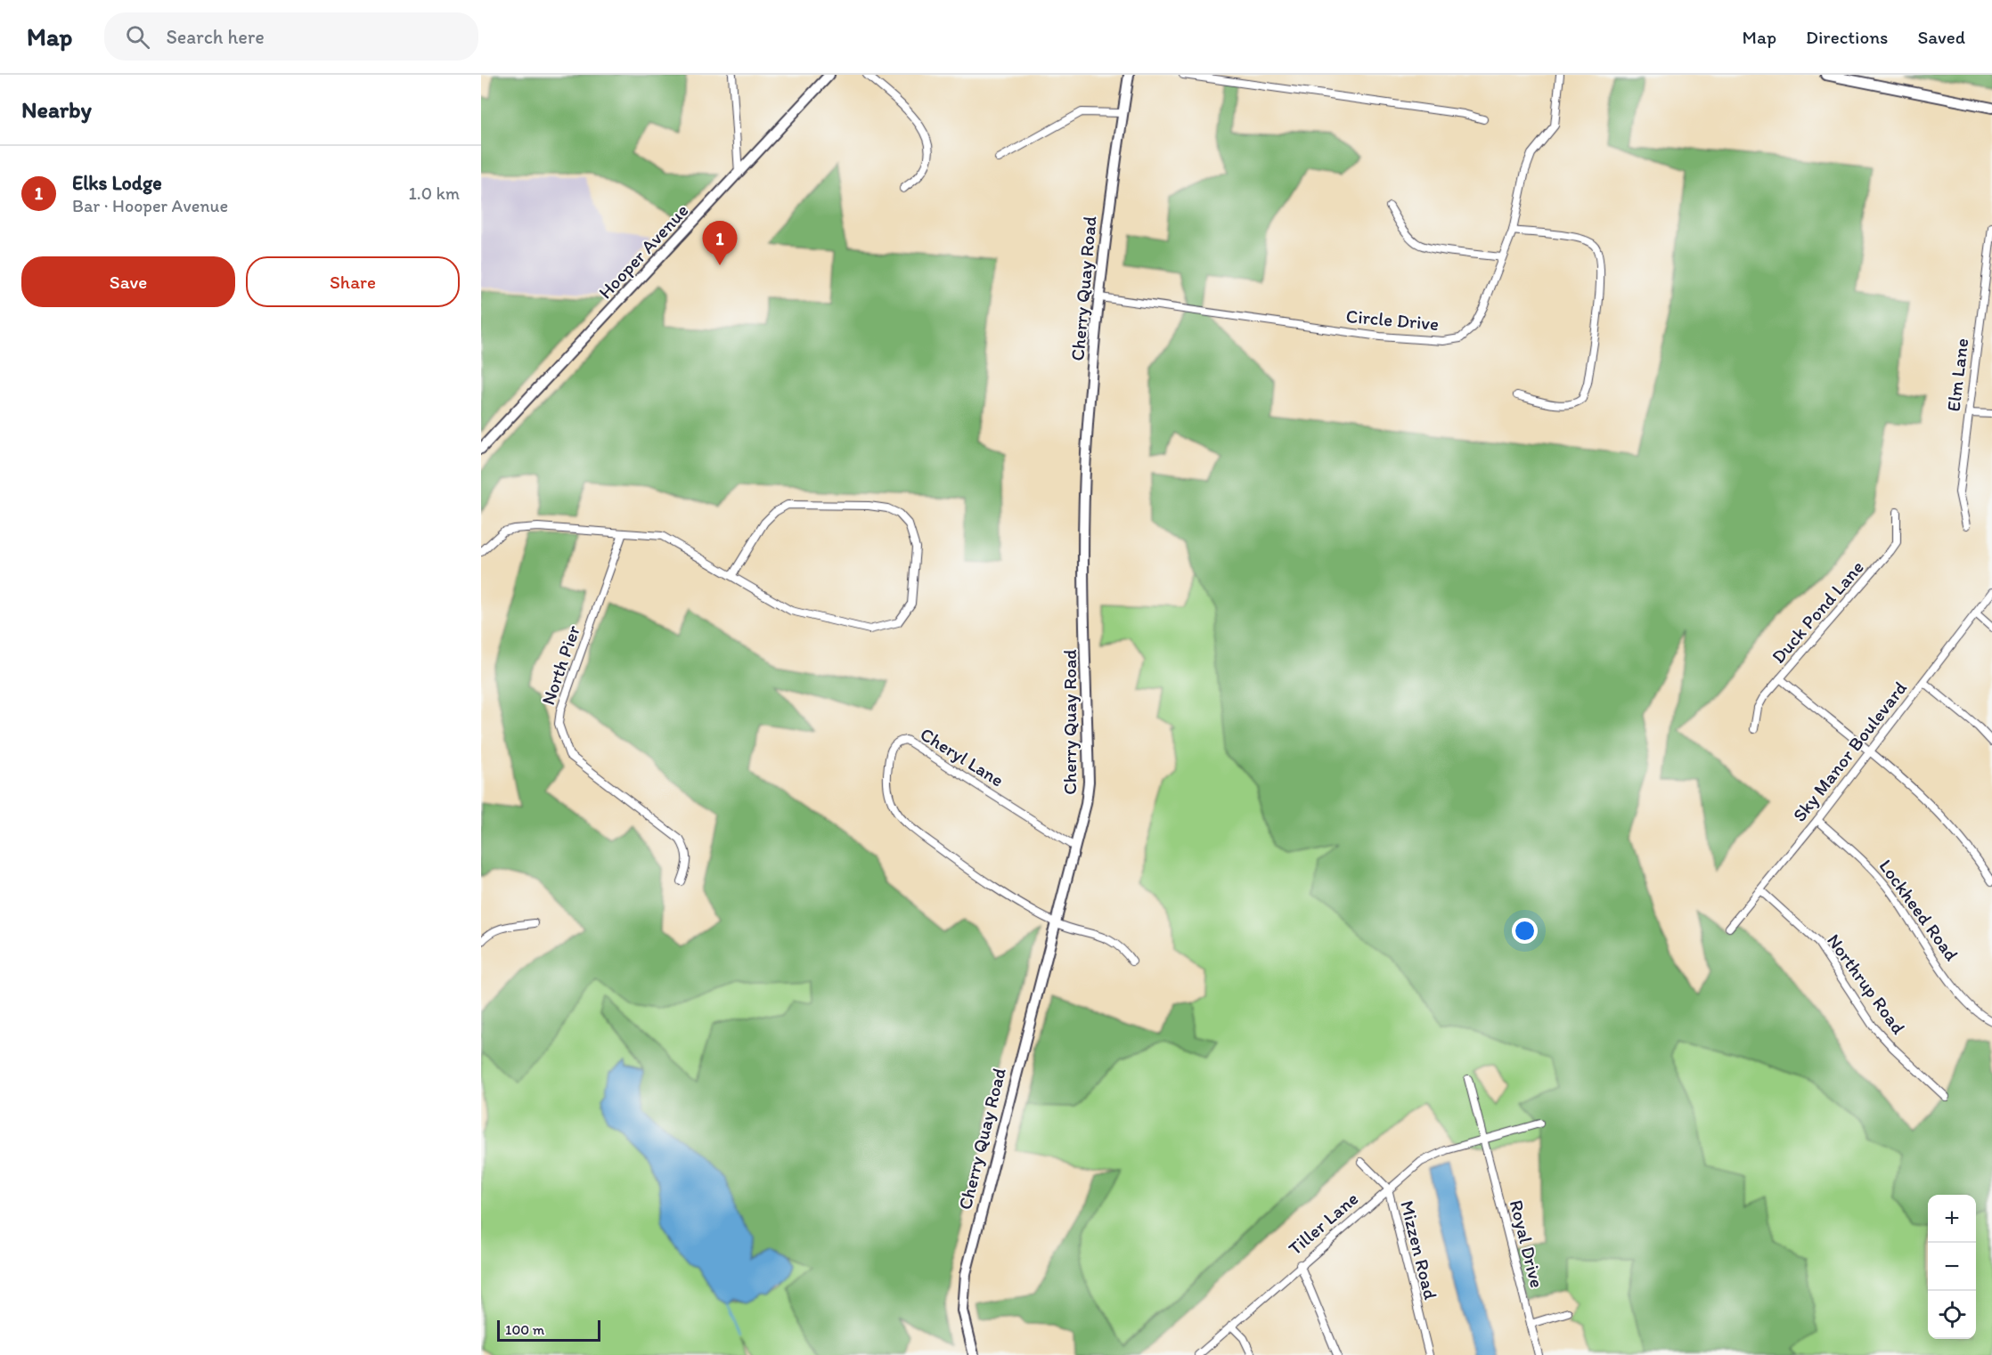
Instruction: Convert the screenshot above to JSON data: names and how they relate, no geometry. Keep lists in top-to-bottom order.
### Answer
{
  "streets": {
    "street": [
      "Hooper Avenue",
      "Cherry Quay Road",
      "Circle Drive",
      "Elm Lane",
      "Duck Pond Lane",
      "North Pier",
      "Sky Manor Boulevard",
      "Cheryl Lane",
      "Lockheed Road",
      "Northrup Road",
      "Tiller Lane",
      "Royal Drive",
      "Mizzen Road"
    ]
  },
  "crossings": [
    ["Cherry Quay Road", "Circle Drive"],
    ["Cherry Quay Road", "Cheryl Lane"],
    ["Sky Manor Boulevard", "Lockheed Road"],
    ["Sky Manor Boulevard", "Northrup Road"],
    ["Tiller Lane", "Royal Drive"],
    ["Tiller Lane", "Mizzen Road"]
  ],
  "scale_bar": "100 m",
  "page": {
    "header": "Map",
    "search": "Search here",
    "nav": ["Map", "Directions", "Saved"],
    "heading": "Nearby",
    "list": [
      {
        "mark": "1",
        "name": "Elks Lodge",
        "note": "Bar · Hooper Avenue",
        "value": "1.0 km"
      }
    ],
    "pins": "1",
    "buttons": ["Save", "Share"],
    "map_buttons": ["+", "−"],
    "scale": "100 m"
  }
}
